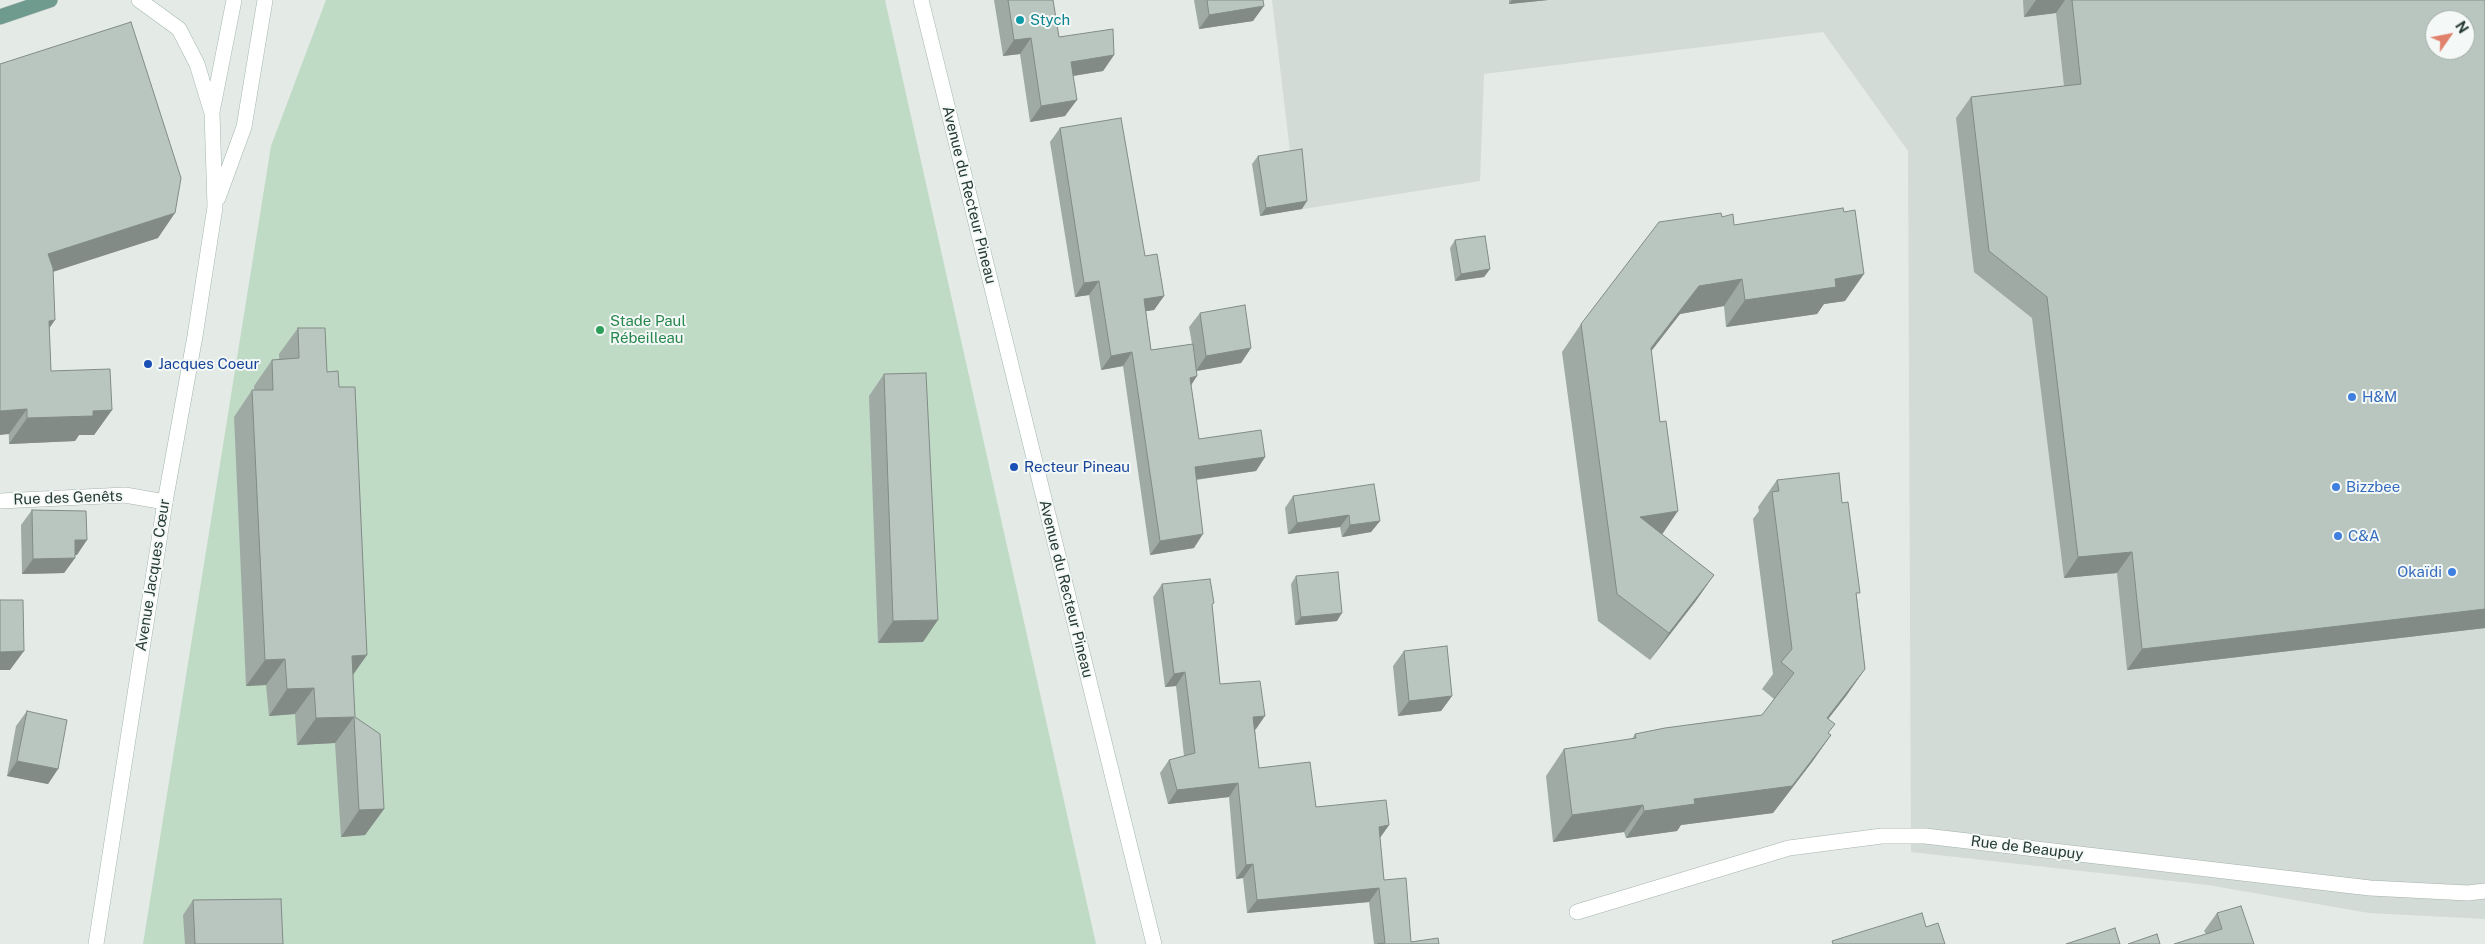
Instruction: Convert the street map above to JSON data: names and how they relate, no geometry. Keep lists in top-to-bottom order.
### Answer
{
  "streets": {
    "main road": [
      "Avenue du Recteur Pineau",
      "Rue des Genêts",
      "Avenue Jacques Cœur",
      "Rue de Beaupuy"
    ]
  },
  "crossings": [
    ["Rue des Genêts", "Avenue Jacques Cœur"]
  ],
  "places": [
    "Stych",
    "Stade Paul Rébeilleau",
    "Jacques Coeur",
    "H&M",
    "Recteur Pineau",
    "Bizzbee",
    "C&A",
    "Okaïdi"
  ],
  "north": "top right"
}
